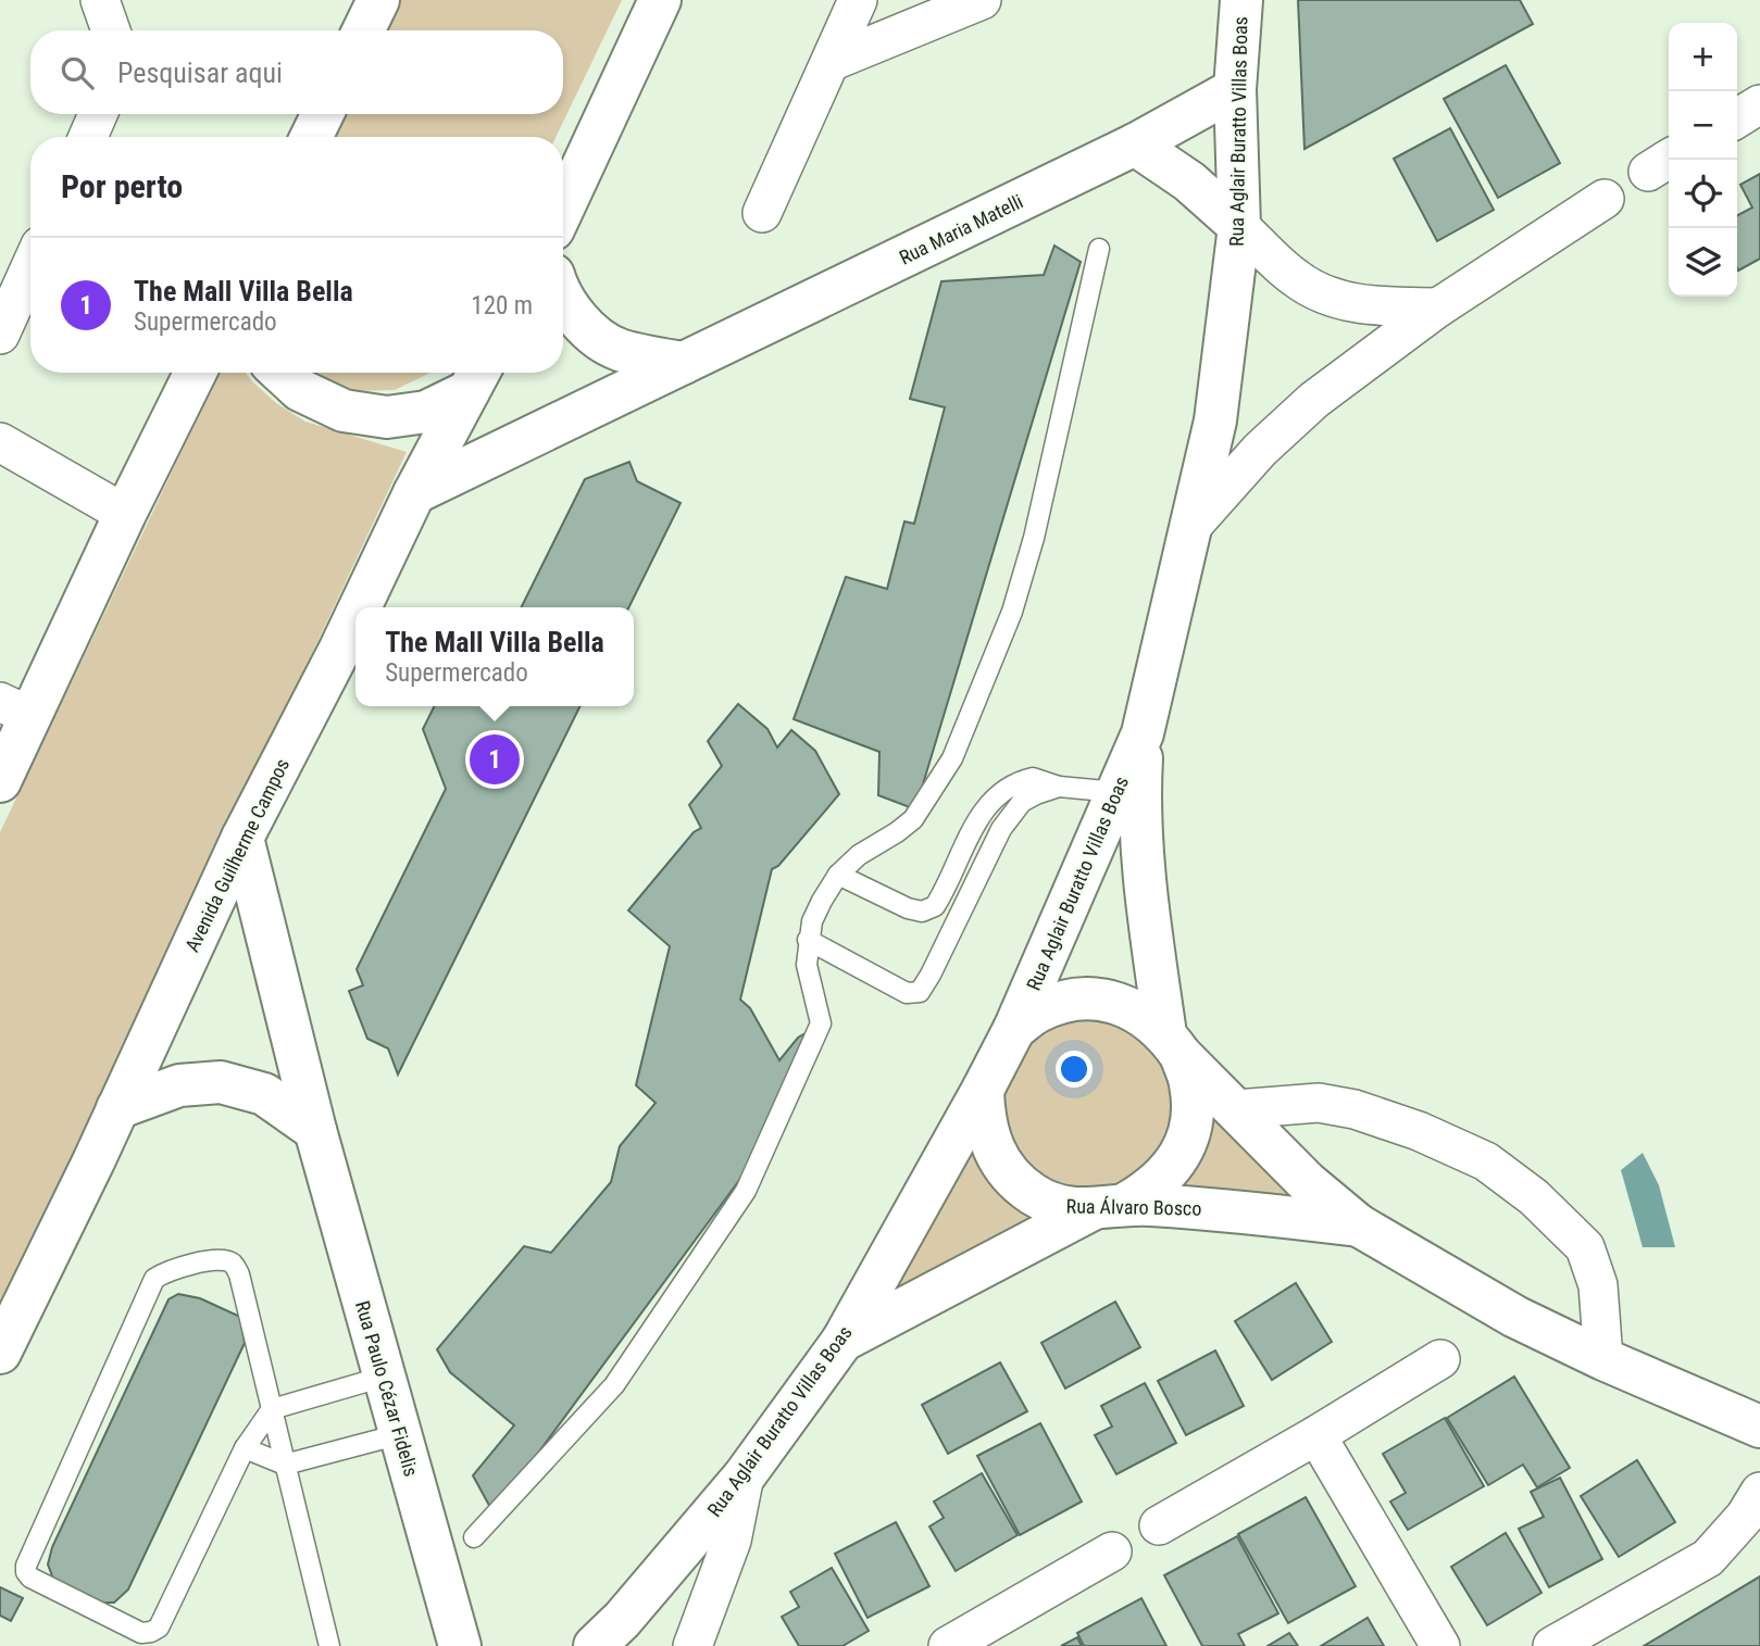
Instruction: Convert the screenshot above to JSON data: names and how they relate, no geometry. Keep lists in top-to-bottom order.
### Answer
{
  "streets": {
    "main road": [
      "Rua Aglair Buratto Villas Boas",
      "Rua Maria Matelli",
      "Avenida Guilherme Campos",
      "Rua Álvaro Bosco",
      "Rua Paulo Cézar Fidelis"
    ]
  },
  "crossings": [
    ["Rua Aglair Buratto Villas Boas", "Rua Maria Matelli"],
    ["Rua Aglair Buratto Villas Boas", "Rua Álvaro Bosco"],
    ["Rua Maria Matelli", "Avenida Guilherme Campos"],
    ["Avenida Guilherme Campos", "Rua Paulo Cézar Fidelis"]
  ],
  "page": {
    "map_buttons": ["+", "−"],
    "search": "Pesquisar aqui",
    "heading": "Por perto",
    "list": [
      {
        "mark": "1",
        "name": "The Mall Villa Bella",
        "note": "Supermercado",
        "value": "120 m"
      }
    ],
    "popup": ["The Mall Villa Bella", "Supermercado"],
    "pins": "1"
  }
}
